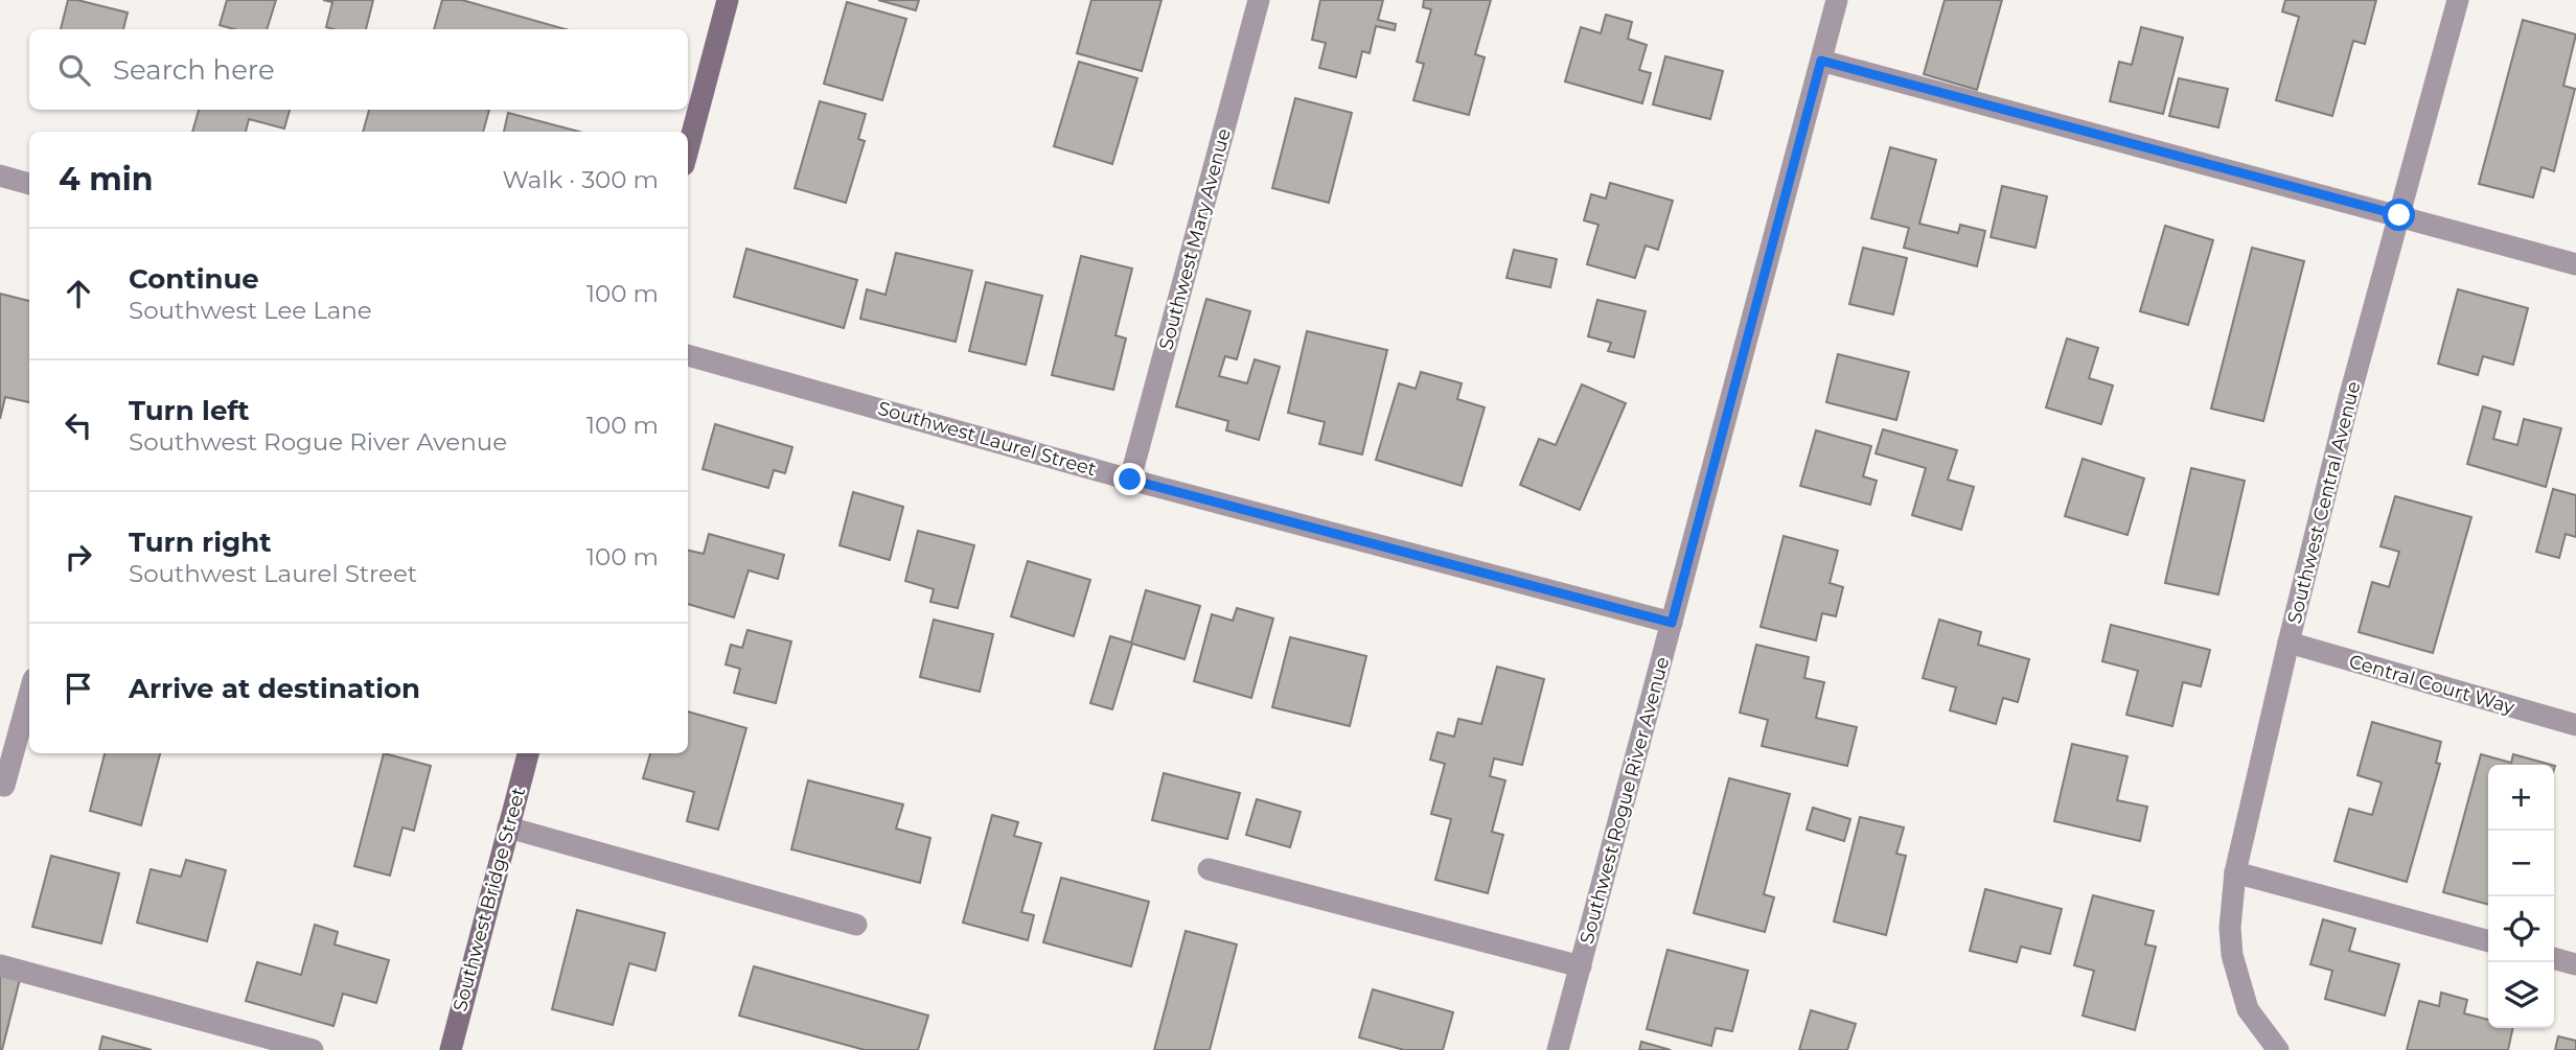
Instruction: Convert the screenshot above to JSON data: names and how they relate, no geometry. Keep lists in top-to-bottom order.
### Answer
{
  "streets": {
    "street": [
      "Southwest Mary Avenue",
      "Southwest Laurel Street",
      "Southwest Central Avenue",
      "Central Court Way",
      "Southwest Rogue River Avenue",
      "Southwest Bridge Street"
    ]
  },
  "crossings": [
    ["Southwest Mary Avenue", "Southwest Laurel Street"],
    ["Southwest Laurel Street", "Southwest Rogue River Avenue"],
    ["Southwest Central Avenue", "Central Court Way"]
  ],
  "page": {
    "search": "Search here",
    "heading": ["4 min", "Walk · 300 m"],
    "list": [
      ["Continue", "Southwest Lee Lane", "100 m"],
      ["Turn left", "Southwest Rogue River Avenue", "100 m"],
      ["Turn right", "Southwest Laurel Street", "100 m"],
      "Arrive at destination"
    ],
    "map_buttons": ["+", "−"]
  }
}
